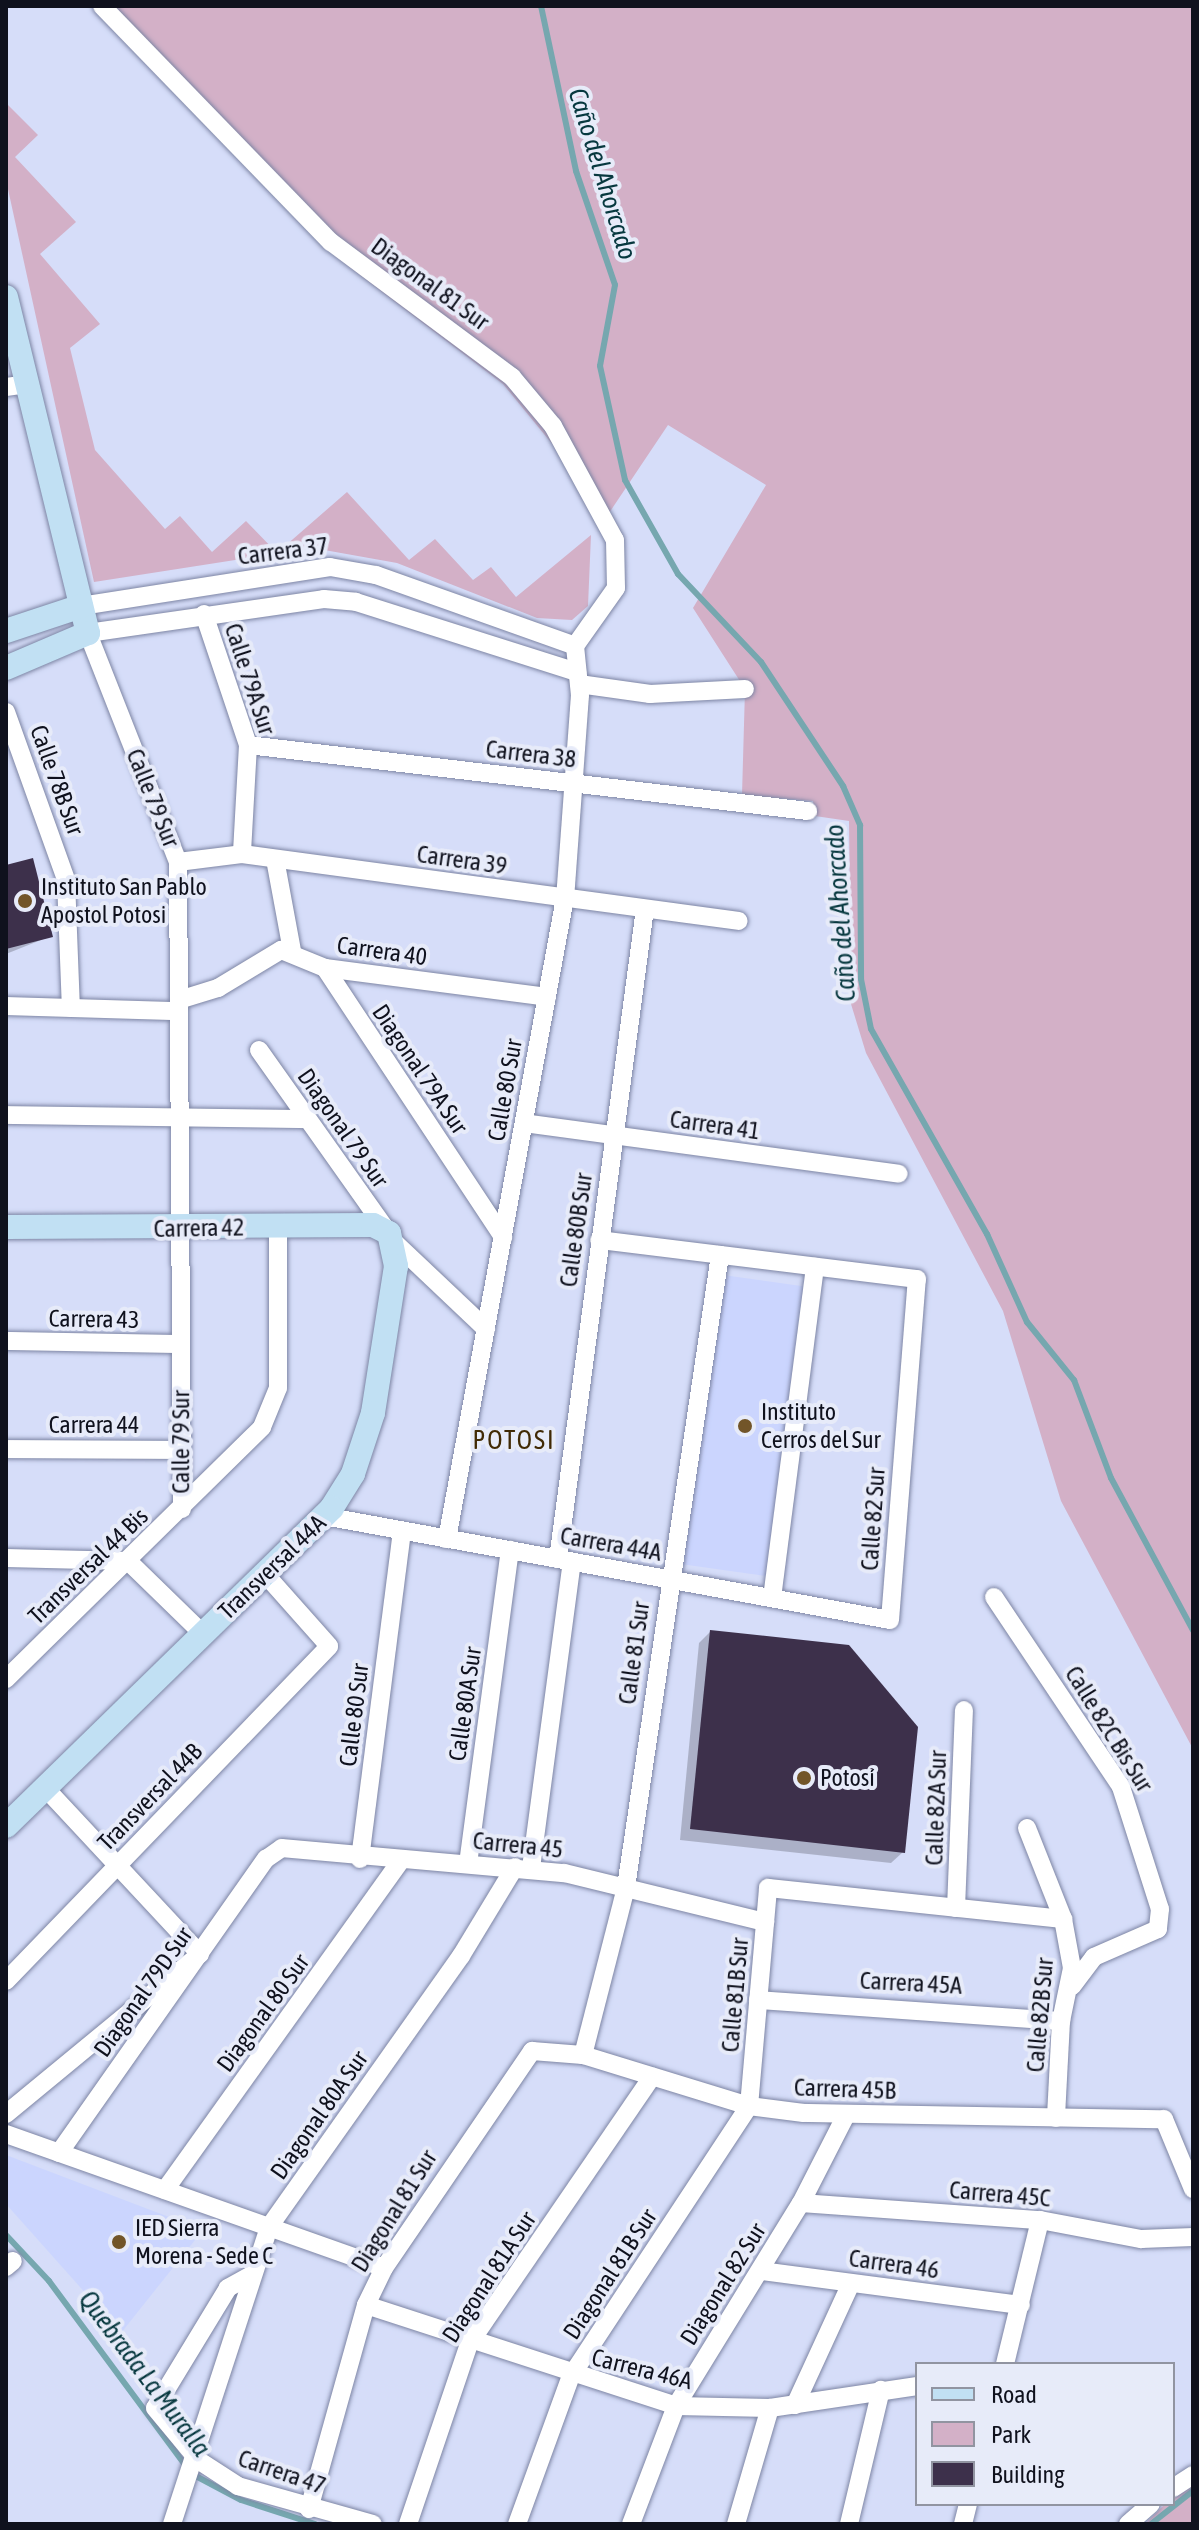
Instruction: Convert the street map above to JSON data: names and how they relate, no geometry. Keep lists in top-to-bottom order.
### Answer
{
  "streets": {
    "street": [
      "Diagonal 81 Sur",
      "Carrera 37",
      "Calle 79A Sur",
      "Carrera 38",
      "Calle 78B Sur",
      "Calle 79 Sur",
      "Carrera 39",
      "Carrera 40",
      "Diagonal 79A Sur",
      "Calle 80 Sur",
      "Carrera 41",
      "Diagonal 79 Sur",
      "Carrera 42",
      "Calle 80B Sur",
      "Carrera 43",
      "Carrera 44",
      "Calle 82 Sur",
      "Carrera 44A",
      "Transversal 44 Bis",
      "Transversal 44A",
      "Calle 81 Sur",
      "Calle 80A Sur",
      "Calle 82C Bis Sur",
      "Transversal 44B",
      "Calle 82A Sur",
      "Carrera 45",
      "Carrera 45A",
      "Diagonal 79D Sur",
      "Calle 81B Sur",
      "Diagonal 80 Sur",
      "Calle 82B Sur",
      "Carrera 45B",
      "Diagonal 80A Sur",
      "Carrera 45C",
      "Carrera 46",
      "Diagonal 81B Sur",
      "Diagonal 81A Sur",
      "Diagonal 82 Sur",
      "Carrera 46A",
      "Carrera 47"
    ]
  },
  "crossings": [
    ["Diagonal 81 Sur", "Carrera 37"],
    ["Diagonal 81 Sur", "Calle 80 Sur"],
    ["Diagonal 81 Sur", "Carrera 45B"],
    ["Diagonal 81 Sur", "Carrera 46A"],
    ["Diagonal 81 Sur", "Carrera 47"],
    ["Carrera 37", "Calle 79A Sur"],
    ["Carrera 37", "Calle 79 Sur"],
    ["Carrera 37", "Calle 80 Sur"],
    ["Calle 79A Sur", "Carrera 38"],
    ["Calle 79A Sur", "Carrera 39"],
    ["Carrera 38", "Calle 80 Sur"],
    ["Calle 79 Sur", "Carrera 39"],
    ["Calle 79 Sur", "Carrera 42"],
    ["Calle 79 Sur", "Carrera 43"],
    ["Calle 79 Sur", "Carrera 44"],
    ["Calle 79 Sur", "Transversal 44 Bis"],
    ["Carrera 39", "Calle 80 Sur"],
    ["Carrera 39", "Calle 80B Sur"],
    ["Carrera 40", "Diagonal 79A Sur"],
    ["Carrera 40", "Calle 80 Sur"],
    ["Diagonal 79A Sur", "Calle 80 Sur"],
    ["Calle 80 Sur", "Carrera 41"],
    ["Calle 80 Sur", "Diagonal 79 Sur"],
    ["Calle 80 Sur", "Carrera 44A"],
    ["Calle 80 Sur", "Carrera 45"],
    ["Carrera 41", "Calle 80B Sur"],
    ["Diagonal 79 Sur", "Carrera 42"],
    ["Diagonal 79 Sur", "Transversal 44A"],
    ["Carrera 42", "Transversal 44 Bis"],
    ["Carrera 42", "Transversal 44A"],
    ["Calle 80B Sur", "Carrera 44A"],
    ["Calle 80B Sur", "Carrera 45"],
    ["Calle 80B Sur", "Diagonal 80A Sur"],
    ["Calle 82 Sur", "Carrera 44A"],
    ["Carrera 44A", "Transversal 44A"],
    ["Carrera 44A", "Calle 81 Sur"],
    ["Carrera 44A", "Calle 80A Sur"],
    ["Transversal 44A", "Transversal 44B"],
    ["Calle 81 Sur", "Carrera 45"],
    ["Calle 81 Sur", "Carrera 45B"],
    ["Calle 80A Sur", "Carrera 45"],
    ["Calle 82C Bis Sur", "Calle 82B Sur"],
    ["Calle 82A Sur", "Calle 81B Sur"],
    ["Carrera 45", "Diagonal 79D Sur"],
    ["Carrera 45", "Calle 81B Sur"],
    ["Carrera 45", "Diagonal 80 Sur"],
    ["Carrera 45", "Diagonal 80A Sur"],
    ["Carrera 45A", "Calle 81B Sur"],
    ["Carrera 45A", "Calle 82B Sur"],
    ["Calle 81B Sur", "Carrera 45B"],
    ["Calle 81B Sur", "Diagonal 81B Sur"],
    ["Calle 82B Sur", "Carrera 45B"],
    ["Carrera 45B", "Diagonal 81B Sur"],
    ["Carrera 45B", "Diagonal 81A Sur"],
    ["Carrera 45B", "Diagonal 82 Sur"],
    ["Diagonal 80A Sur", "Carrera 47"],
    ["Carrera 45C", "Diagonal 82 Sur"],
    ["Carrera 46", "Diagonal 82 Sur"],
    ["Diagonal 81B Sur", "Carrera 46A"],
    ["Diagonal 81A Sur", "Carrera 46A"],
    ["Diagonal 82 Sur", "Carrera 46A"]
  ],
  "districts": ["POTOSI"],
  "water": ["Caño del Ahorcado", "Quebrada La Muralla"],
  "places": [
    "Instituto San Pablo Apostol Potosi",
    "Instituto Cerros del Sur",
    "Potosí",
    "IED Sierra Morena - Sede C"
  ],
  "legend": ["Road", "Park", "Building"]
}
